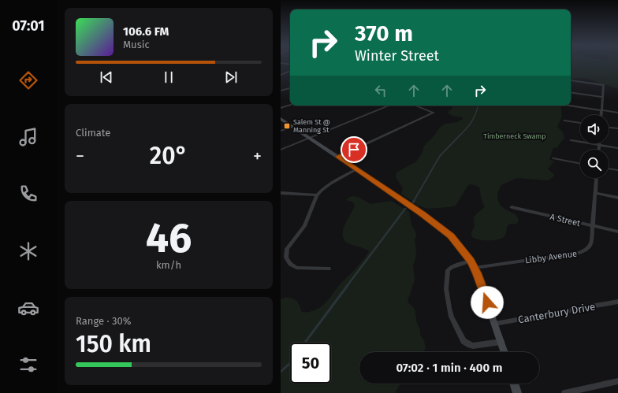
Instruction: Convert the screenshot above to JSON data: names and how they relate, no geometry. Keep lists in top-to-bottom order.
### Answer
{
  "streets": {
    "street": ["A Street", "Libby Avenue", "Canterbury Drive"]
  },
  "crossings": [
    ["A Street", "Libby Avenue"]
  ],
  "parks": ["Timberneck Swamp"],
  "places": {
    "transit": ["Salem St @ Manning St"]
  },
  "page": {
    "tabs": "07:01",
    "turn": ["370 m", "Winter Street"],
    "song": ["106.6 FM", "Music"],
    "tile": [
      "Climate",
      ["46", "km/h"],
      ["Range · 30%", "150 km"]
    ],
    "heat": ["−", "20°", "+"],
    "limit": "50",
    "trip": "07:02 · 1 min · 400 m"
  }
}
